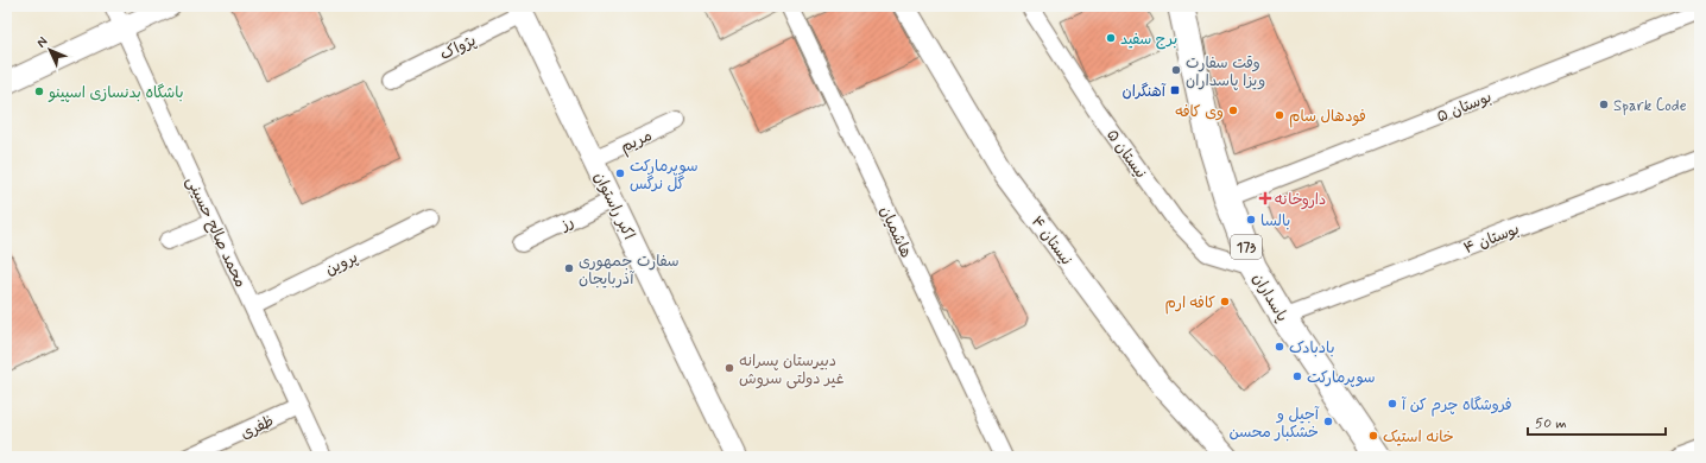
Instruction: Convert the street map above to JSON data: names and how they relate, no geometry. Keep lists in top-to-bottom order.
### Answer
{
  "streets": {
    "main road": ["173", "پاسداران"],
    "street": [
      "پژواک",
      "بوستان ۵",
      "مریم",
      "نیستان ۵",
      "اکبر راستوان",
      "رز",
      "محمد صالح حسینی",
      "هاشمیان",
      "بوستان ۴",
      "نیستان ۴",
      "پروین",
      "ظفری"
    ]
  },
  "crossings": [
    ["پژواک", "اکبر راستوان"],
    ["بوستان ۵", "پاسداران"],
    ["مریم", "اکبر راستوان"],
    ["نیستان ۵", "پاسداران"],
    ["اکبر راستوان", "رز"],
    ["محمد صالح حسینی", "پروین"],
    ["محمد صالح حسینی", "ظفری"],
    ["بوستان ۴", "پاسداران"]
  ],
  "places": {
    "other": [
      "برج سفید",
      "وقت سفارت ویزا پاسداران",
      "باشگاه بدنسازی اسپینو",
      "Spark Code",
      "وی کافه",
      "فودهال سام",
      "سوپرمارکت گل نرگس",
      "بالسا",
      "سفارت جمهوری آذربایجان",
      "کافه ارم",
      "بادبادک",
      "دبیرستان پسرانه غیر دولتی سروش",
      "سوپرمارکت",
      "فروشگاه چرم کن آ",
      "آجیل و خشکبار محسن",
      "خانه استیک"
    ],
    "transit": ["آهنگران"],
    "health": ["داروخانه"]
  },
  "scale_bar": "50 m",
  "north": "top left"
}
